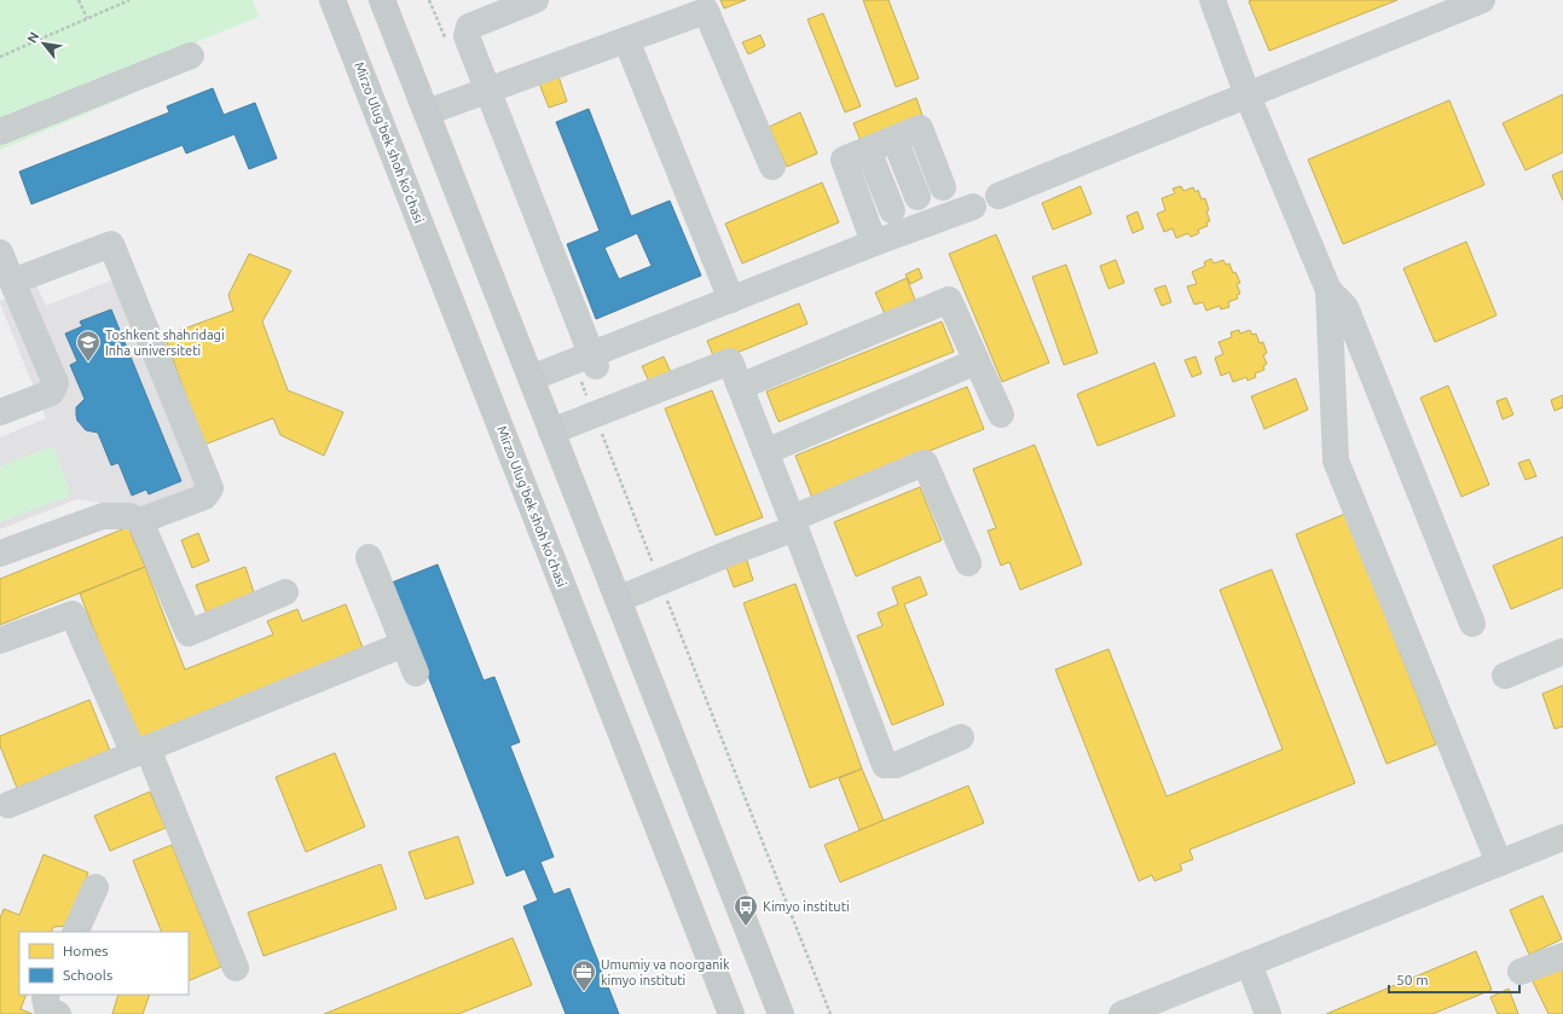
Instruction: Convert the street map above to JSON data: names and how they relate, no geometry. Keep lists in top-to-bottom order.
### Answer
{
  "streets": {
    "main road": ["Mirzo Ulug'bek shoh ko'chasi"]
  },
  "places": {
    "school or university": ["Toshkent shahridagi Inha universiteti"],
    "bus stop": ["Kimyo instituti"],
    "office": ["Umumiy va noorganik kimyo instituti"]
  },
  "legend": ["Homes", "Schools"],
  "scale_bar": "50 m",
  "north": "top left"
}
